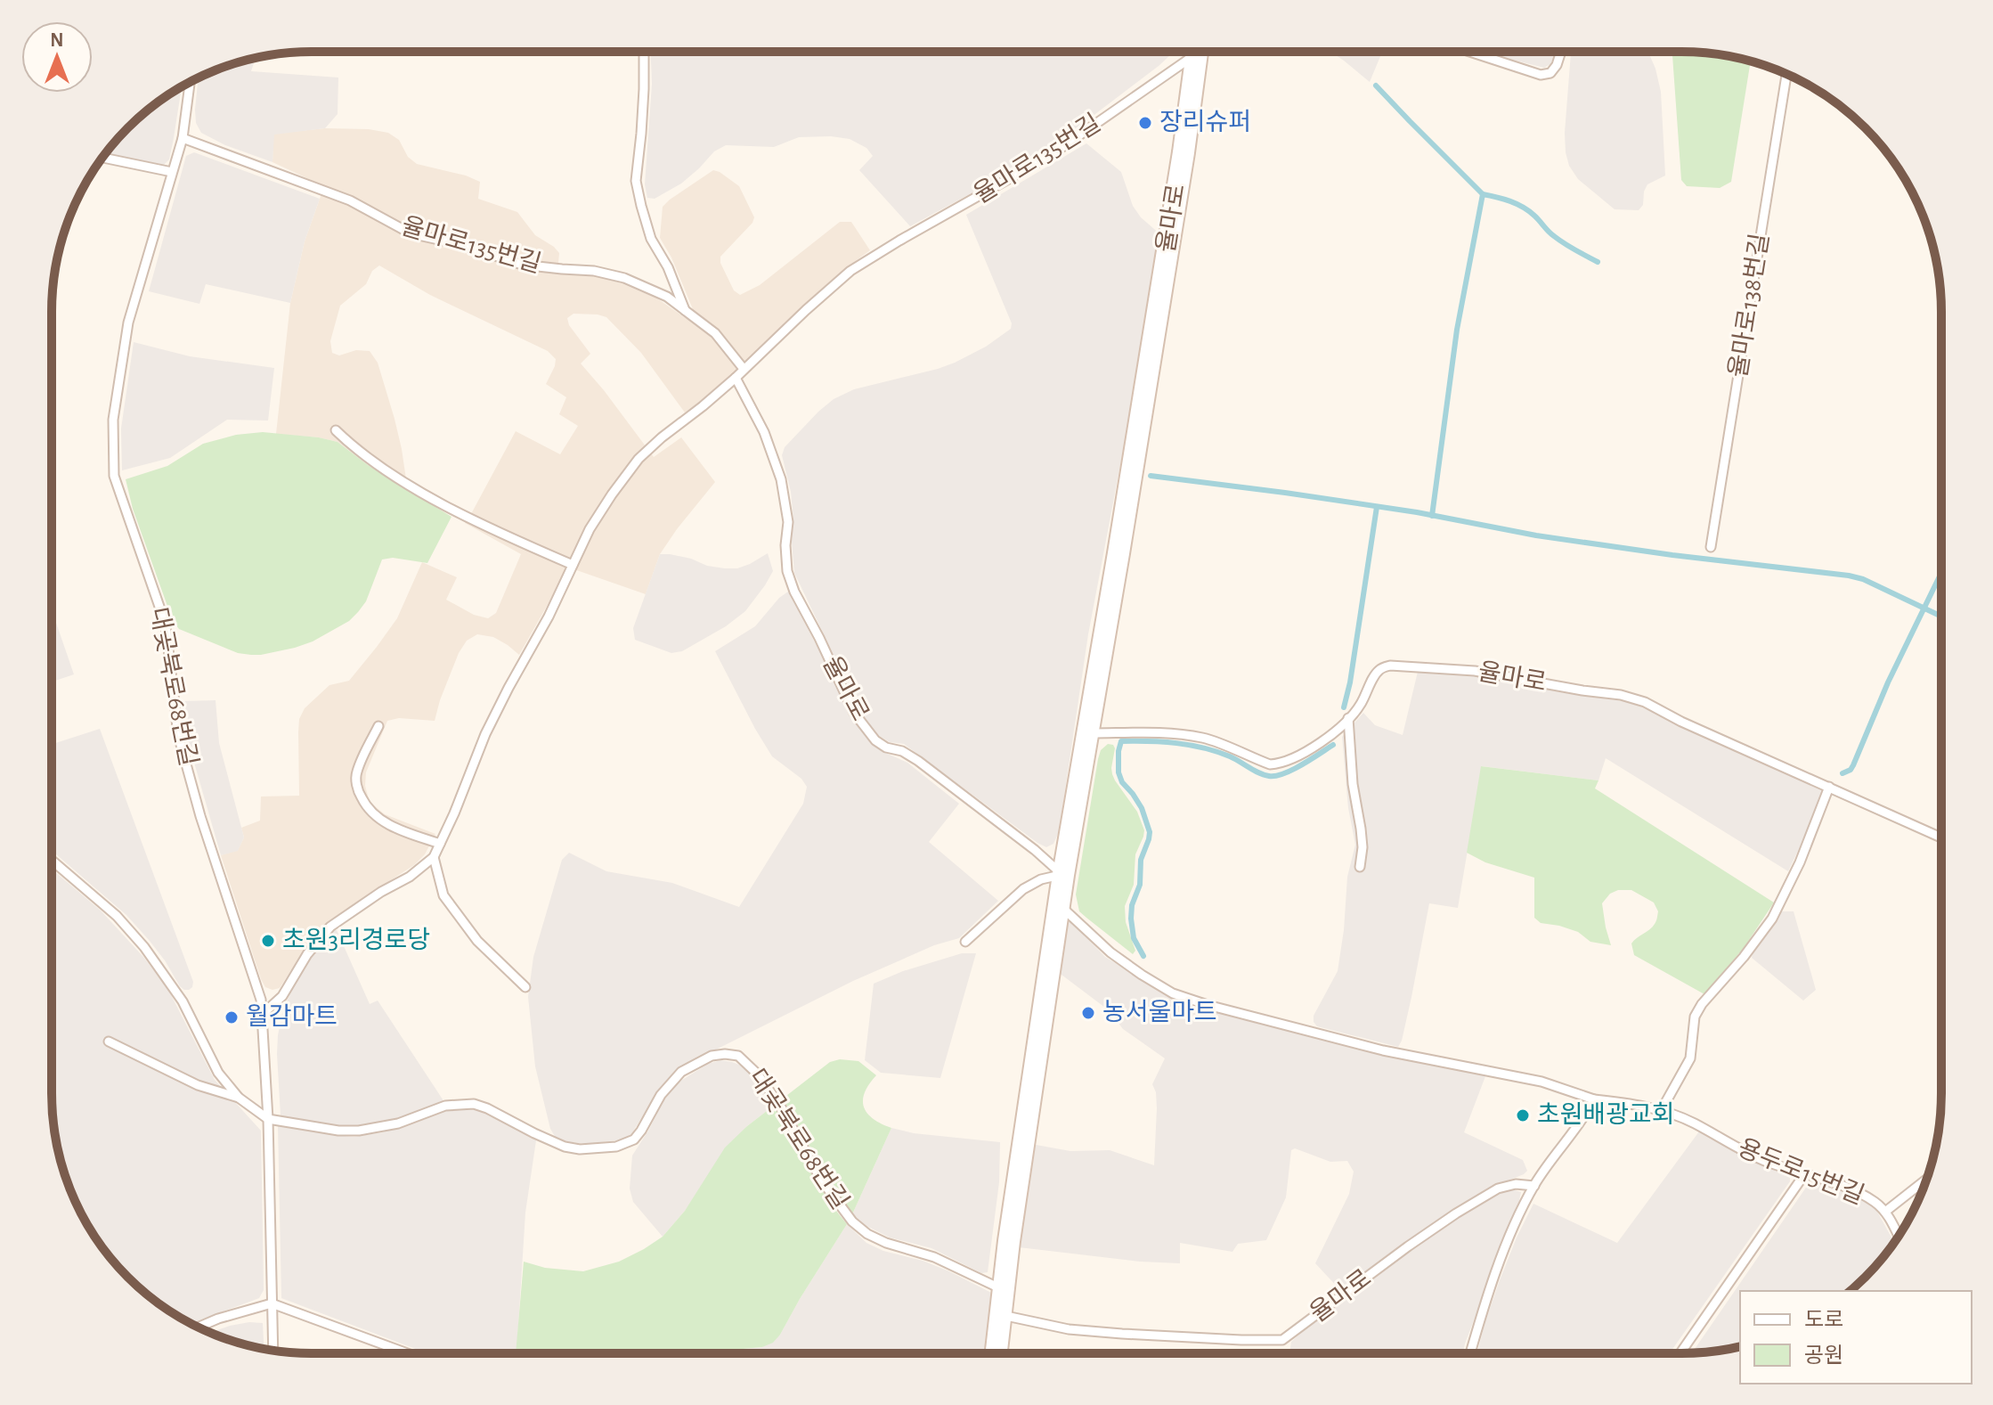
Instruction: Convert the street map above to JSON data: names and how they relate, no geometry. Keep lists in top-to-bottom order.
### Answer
{
  "streets": {
    "street": ["율마로"],
    "lane": [
      "율마로135번길",
      "율마로138번길",
      "대곶북로68번길",
      "용두로15번길"
    ]
  },
  "crossings": [
    ["율마로135번길", "율마로"],
    ["율마로135번길", "대곶북로68번길"],
    ["율마로", "대곶북로68번길"],
    ["율마로", "용두로15번길"]
  ],
  "places": [
    "장리슈퍼",
    "초원3리경로당",
    "농서울마트",
    "월감마트",
    "초원배광교회"
  ],
  "legend": ["도로", "공원"],
  "north": "top"
}
